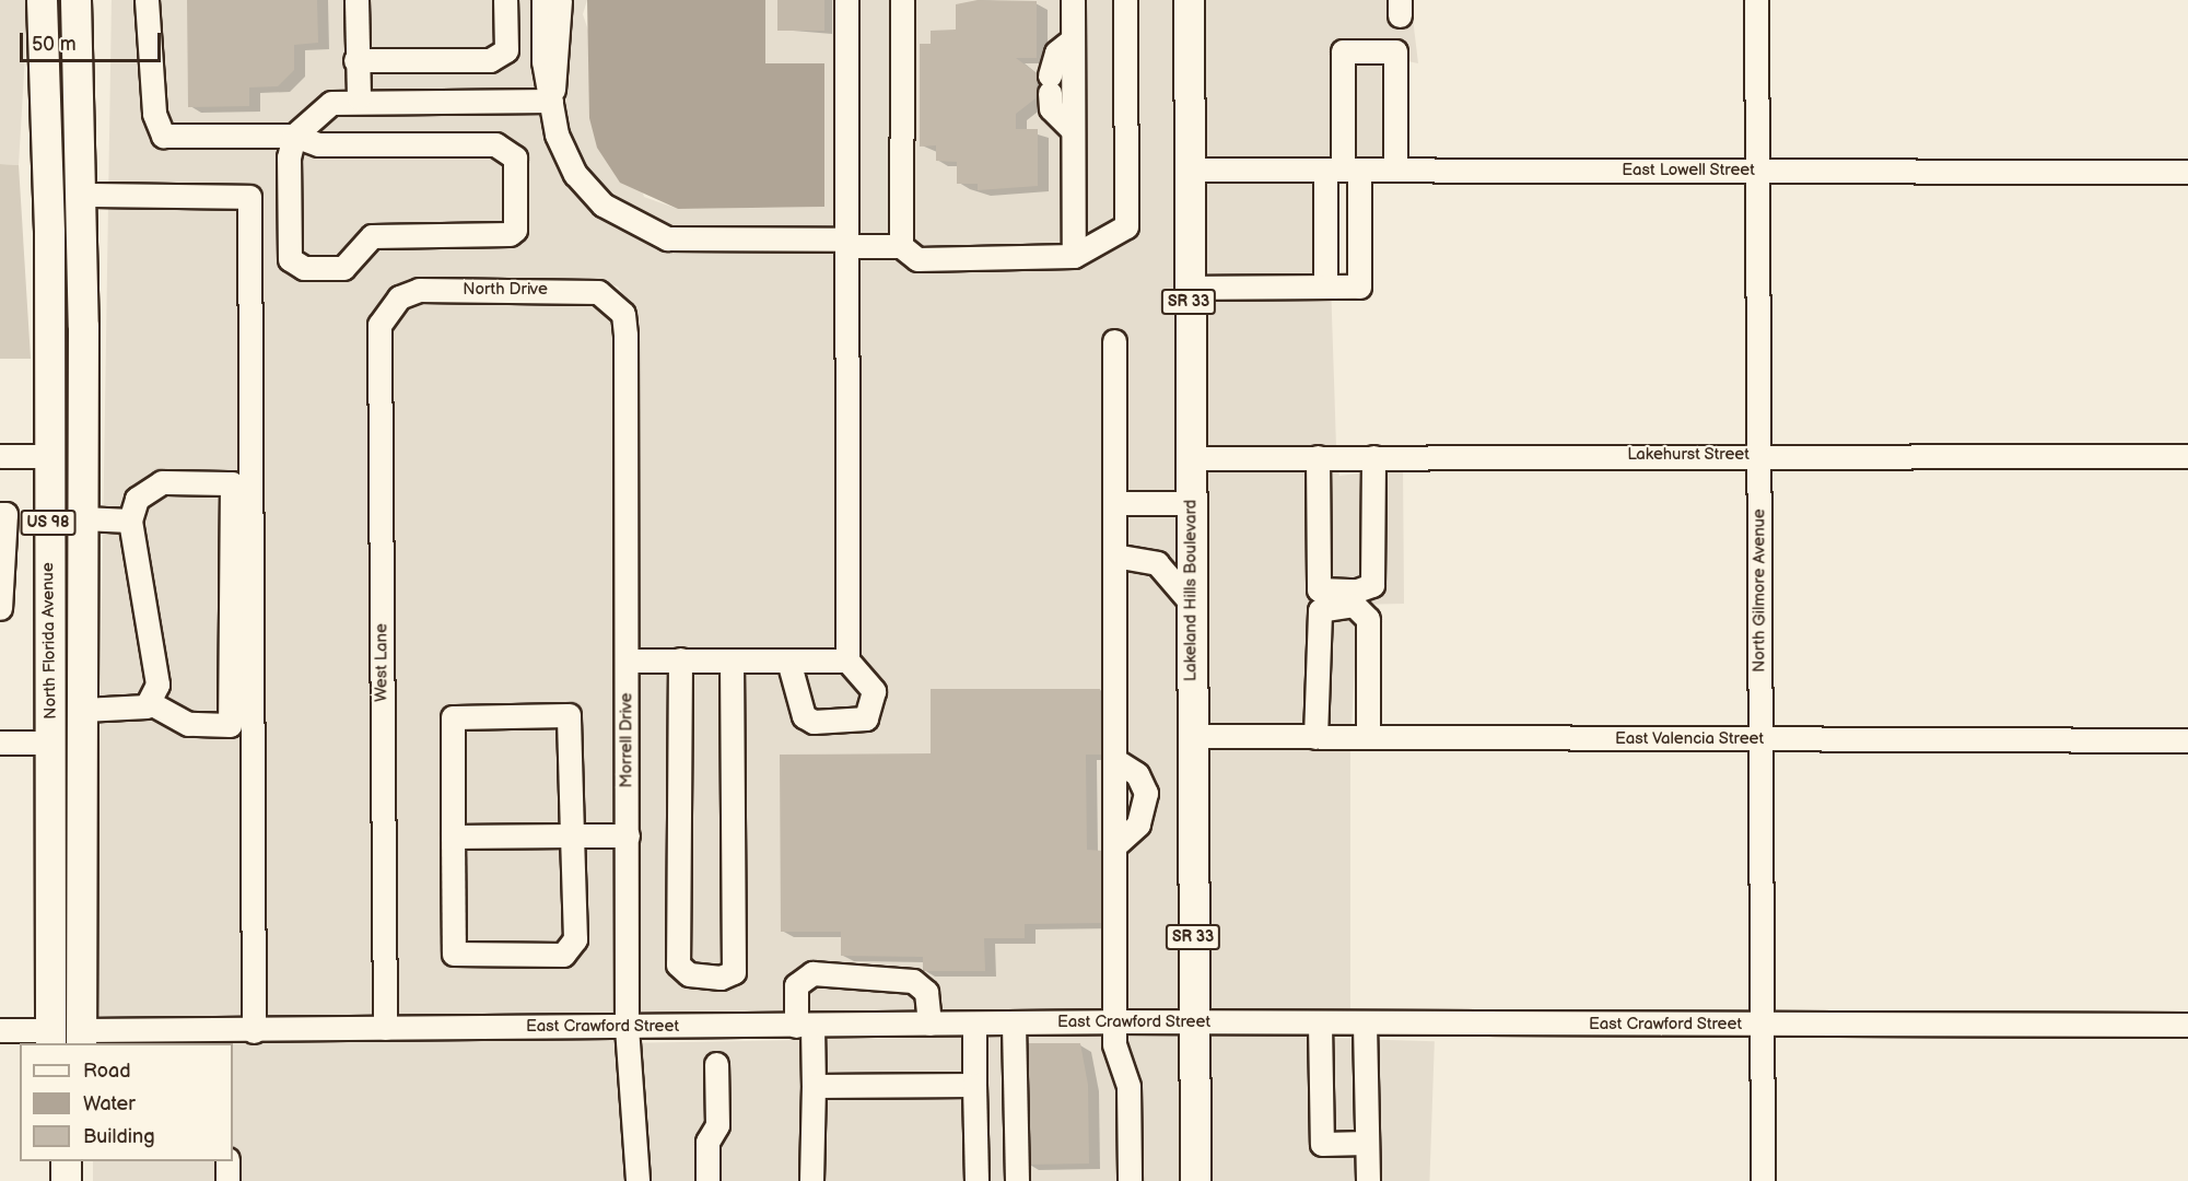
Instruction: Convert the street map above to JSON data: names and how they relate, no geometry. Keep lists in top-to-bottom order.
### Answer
{
  "streets": {
    "main road": [
      "SR 33",
      "US 98",
      "Lakeland Hills Boulevard",
      "North Florida Avenue"
    ],
    "street": [
      "East Lowell Street",
      "North Drive",
      "Lakehurst Street",
      "North Gilmore Avenue",
      "West Lane",
      "East Valencia Street",
      "Morrell Drive",
      "East Crawford Street"
    ]
  },
  "crossings": [
    ["East Lowell Street", "Lakeland Hills Boulevard"],
    ["East Lowell Street", "North Gilmore Avenue"],
    ["North Drive", "West Lane"],
    ["North Drive", "Morrell Drive"],
    ["Lakehurst Street", "Lakeland Hills Boulevard"],
    ["Lakehurst Street", "North Gilmore Avenue"],
    ["Lakeland Hills Boulevard", "East Valencia Street"],
    ["Lakeland Hills Boulevard", "East Crawford Street"],
    ["North Gilmore Avenue", "East Valencia Street"],
    ["North Gilmore Avenue", "East Crawford Street"],
    ["North Florida Avenue", "East Crawford Street"],
    ["West Lane", "East Crawford Street"],
    ["Morrell Drive", "East Crawford Street"]
  ],
  "legend": ["Road", "Water", "Building"],
  "scale_bar": "50 m"
}
